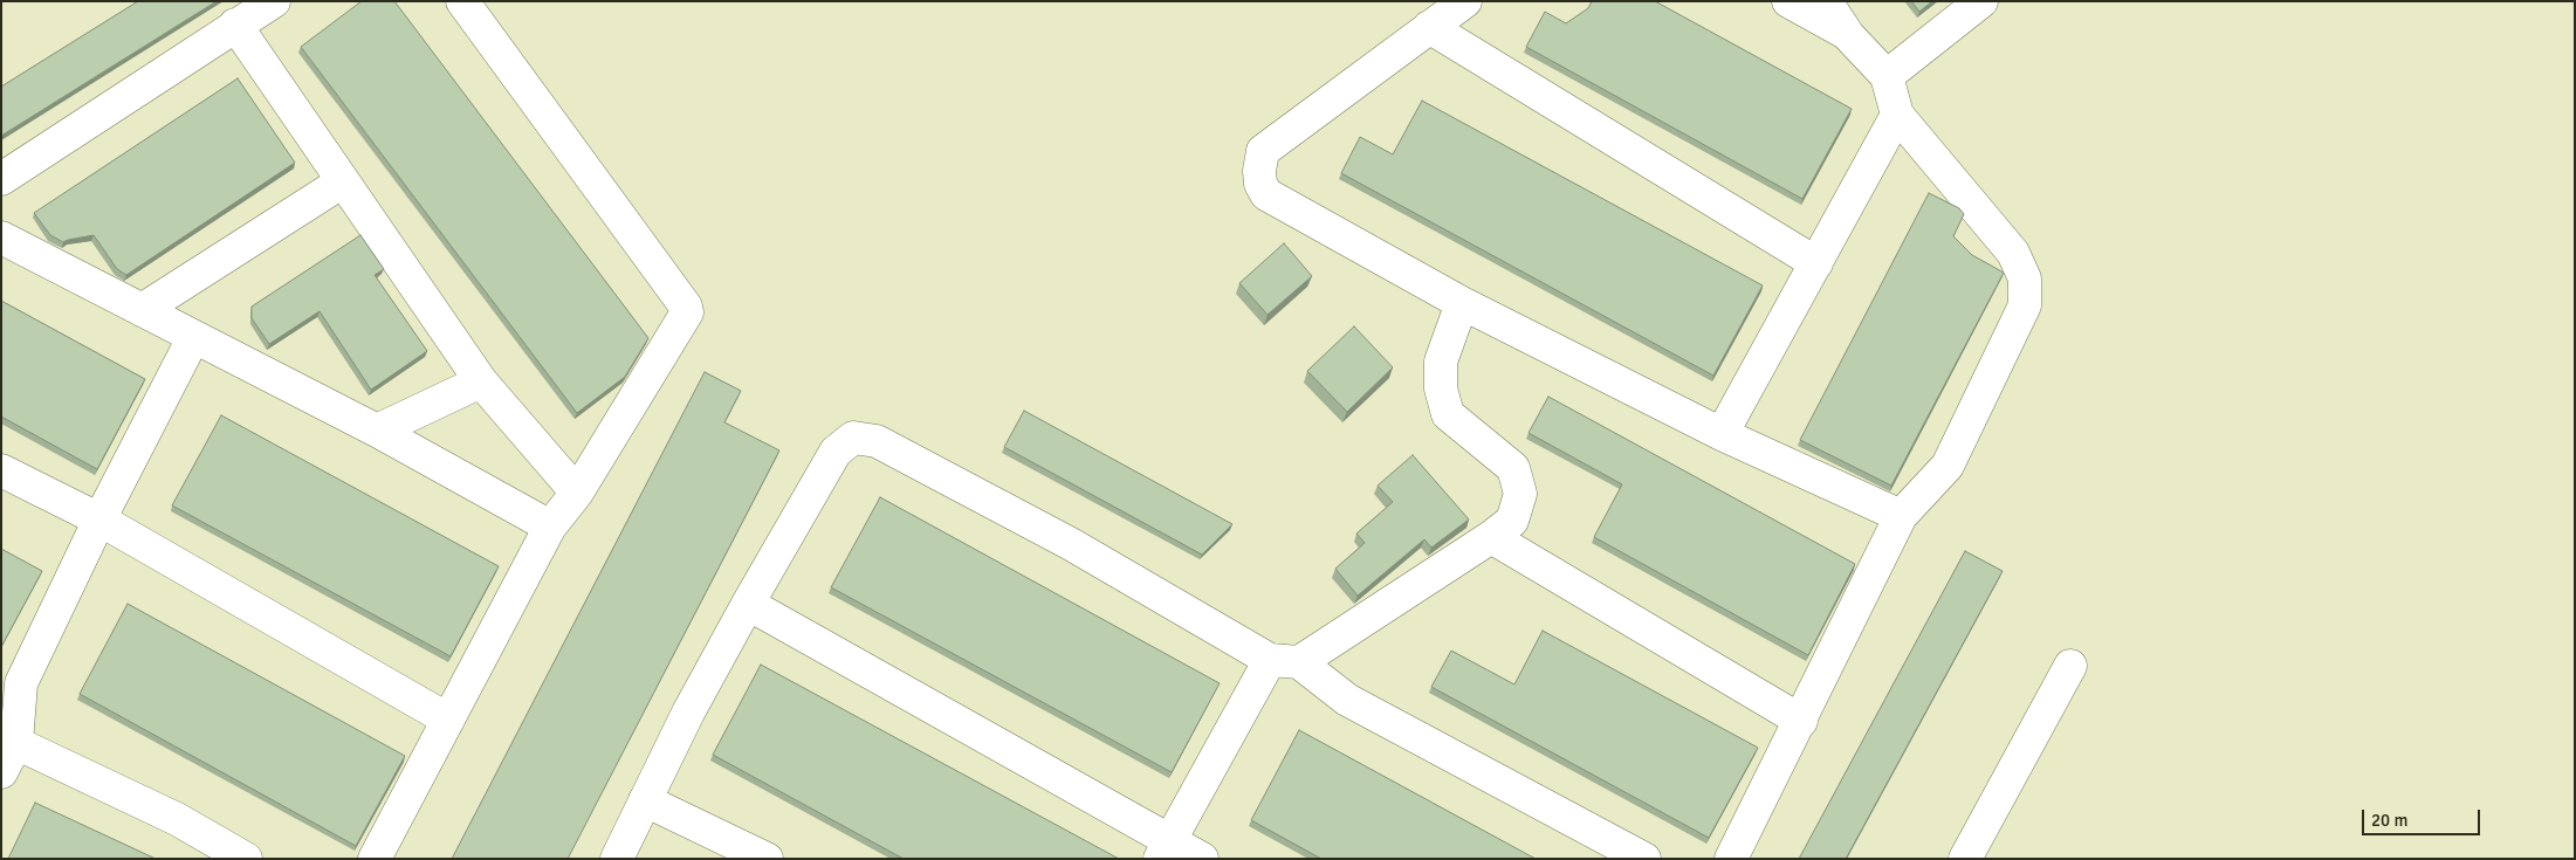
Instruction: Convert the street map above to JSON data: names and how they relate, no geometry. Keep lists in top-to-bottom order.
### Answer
{
  "scale_bar": "20 m"
}
